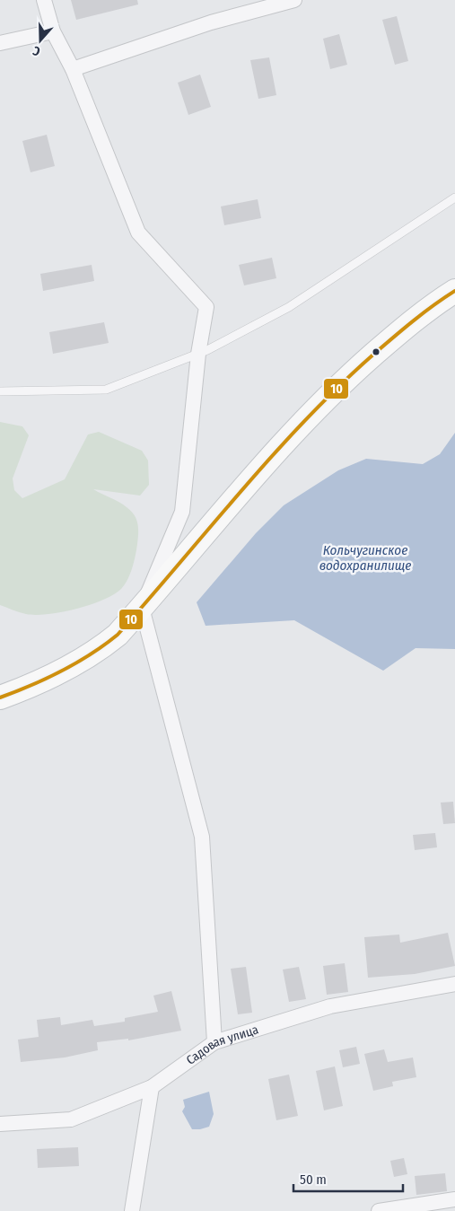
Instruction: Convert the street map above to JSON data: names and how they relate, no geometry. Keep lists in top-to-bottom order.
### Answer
{
  "streets": {
    "street": ["Садовая улица"]
  },
  "water": ["Кольчугинское водохранилище"],
  "lines": ["transit line 10"],
  "scale_bar": "50 m",
  "north": "bottom"
}
